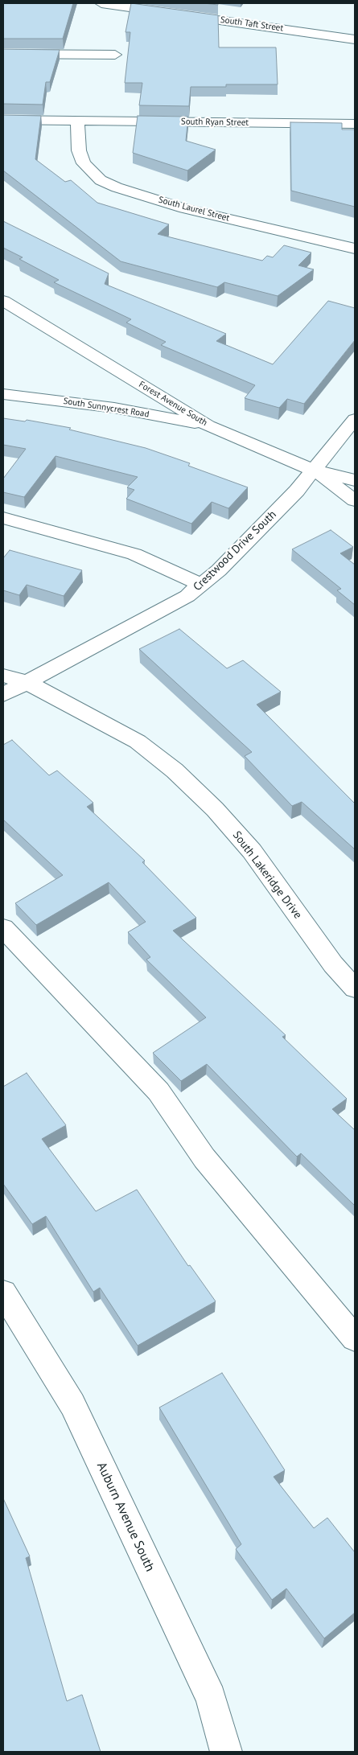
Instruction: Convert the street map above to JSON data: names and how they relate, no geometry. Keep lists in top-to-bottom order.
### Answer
{
  "streets": {
    "street": [
      "South Taft Street",
      "South Ryan Street",
      "South Laurel Street",
      "Forest Avenue South",
      "South Sunnycrest Road",
      "Crestwood Drive South",
      "South Lakeridge Drive",
      "Auburn Avenue South"
    ]
  },
  "crossings": [
    ["South Ryan Street", "South Laurel Street"],
    ["Forest Avenue South", "South Sunnycrest Road"],
    ["Forest Avenue South", "Crestwood Drive South"],
    ["Crestwood Drive South", "South Lakeridge Drive"]
  ]
}
